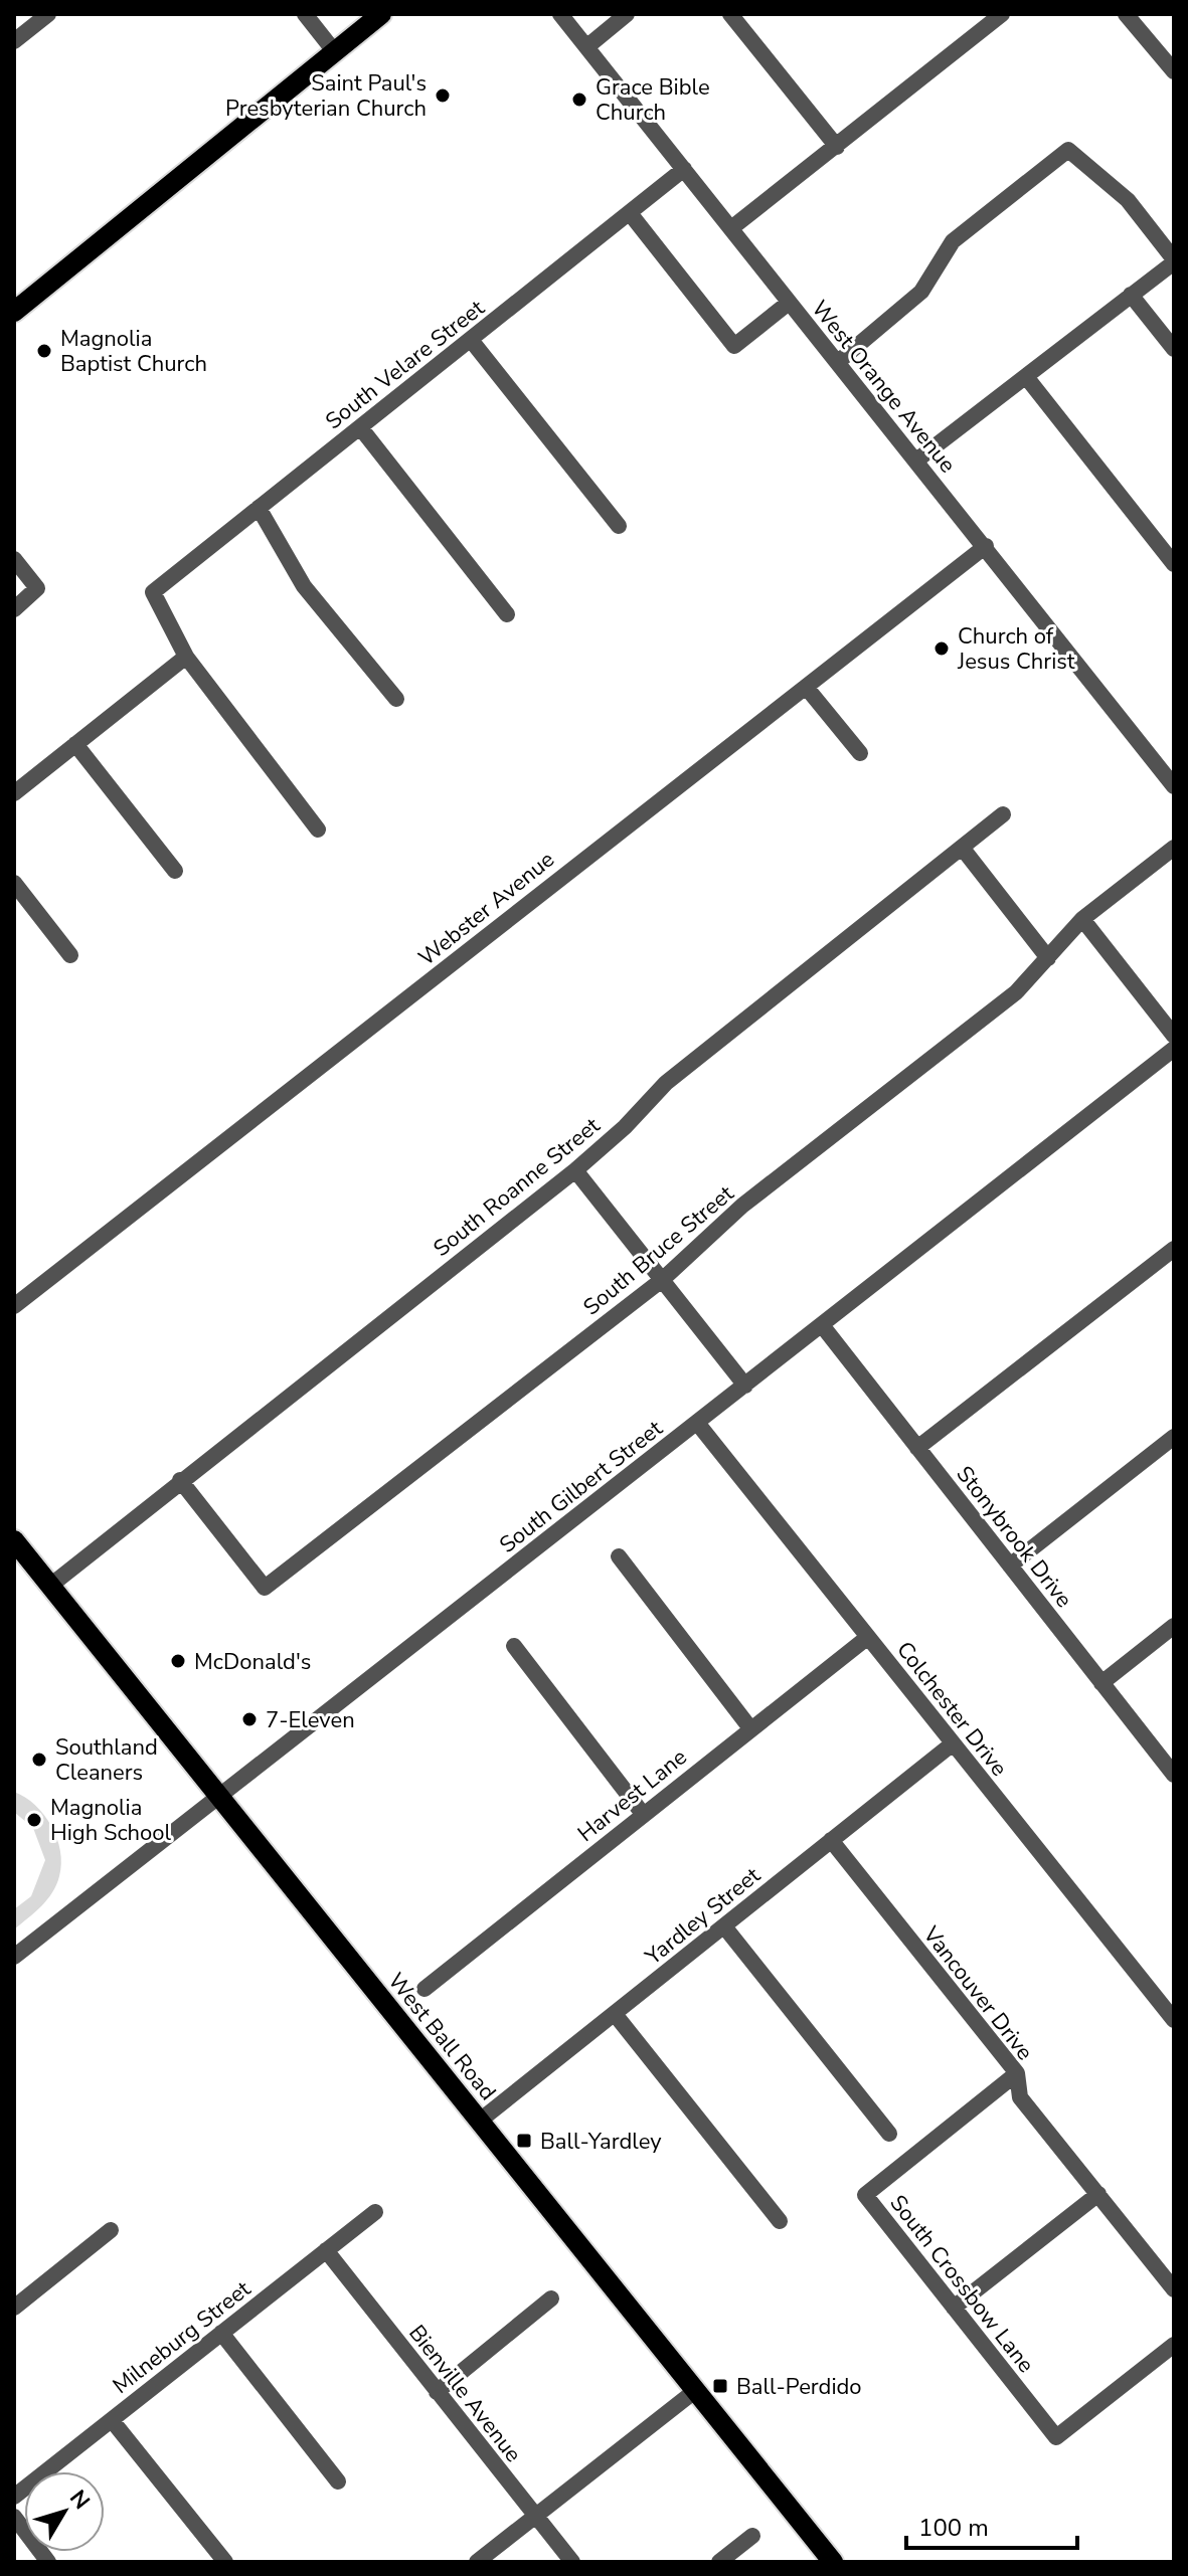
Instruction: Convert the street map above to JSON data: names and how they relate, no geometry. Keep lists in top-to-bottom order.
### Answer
{
  "streets": {
    "main road": ["West Ball Road"],
    "street": [
      "South Velare Street",
      "West Orange Avenue",
      "Webster Avenue",
      "South Roanne Street",
      "South Bruce Street",
      "South Gilbert Street",
      "Stonybrook Drive",
      "Colchester Drive",
      "Harvest Lane",
      "Yardley Street",
      "Vancouver Drive",
      "South Crossbow Lane",
      "Milneburg Street",
      "Bienville Avenue"
    ]
  },
  "crossings": [
    ["South Velare Street", "West Orange Avenue"],
    ["West Orange Avenue", "Webster Avenue"],
    ["South Roanne Street", "South Bruce Street"],
    ["South Roanne Street", "West Ball Road"],
    ["South Gilbert Street", "Stonybrook Drive"],
    ["South Gilbert Street", "Colchester Drive"],
    ["South Gilbert Street", "West Ball Road"],
    ["Colchester Drive", "Harvest Lane"],
    ["Colchester Drive", "Yardley Street"],
    ["Yardley Street", "Vancouver Drive"],
    ["Yardley Street", "West Ball Road"],
    ["Vancouver Drive", "South Crossbow Lane"],
    ["Milneburg Street", "Bienville Avenue"]
  ],
  "places": {
    "other": [
      "Saint Paul's Presbyterian Church",
      "Grace Bible Church",
      "Magnolia Baptist Church",
      "Church of Jesus Christ",
      "McDonald's",
      "7-Eleven",
      "Southland Cleaners",
      "Magnolia High School"
    ],
    "transit": ["Ball-Yardley", "Ball-Perdido"]
  },
  "scale_bar": "100 m",
  "north": "top right"
}
